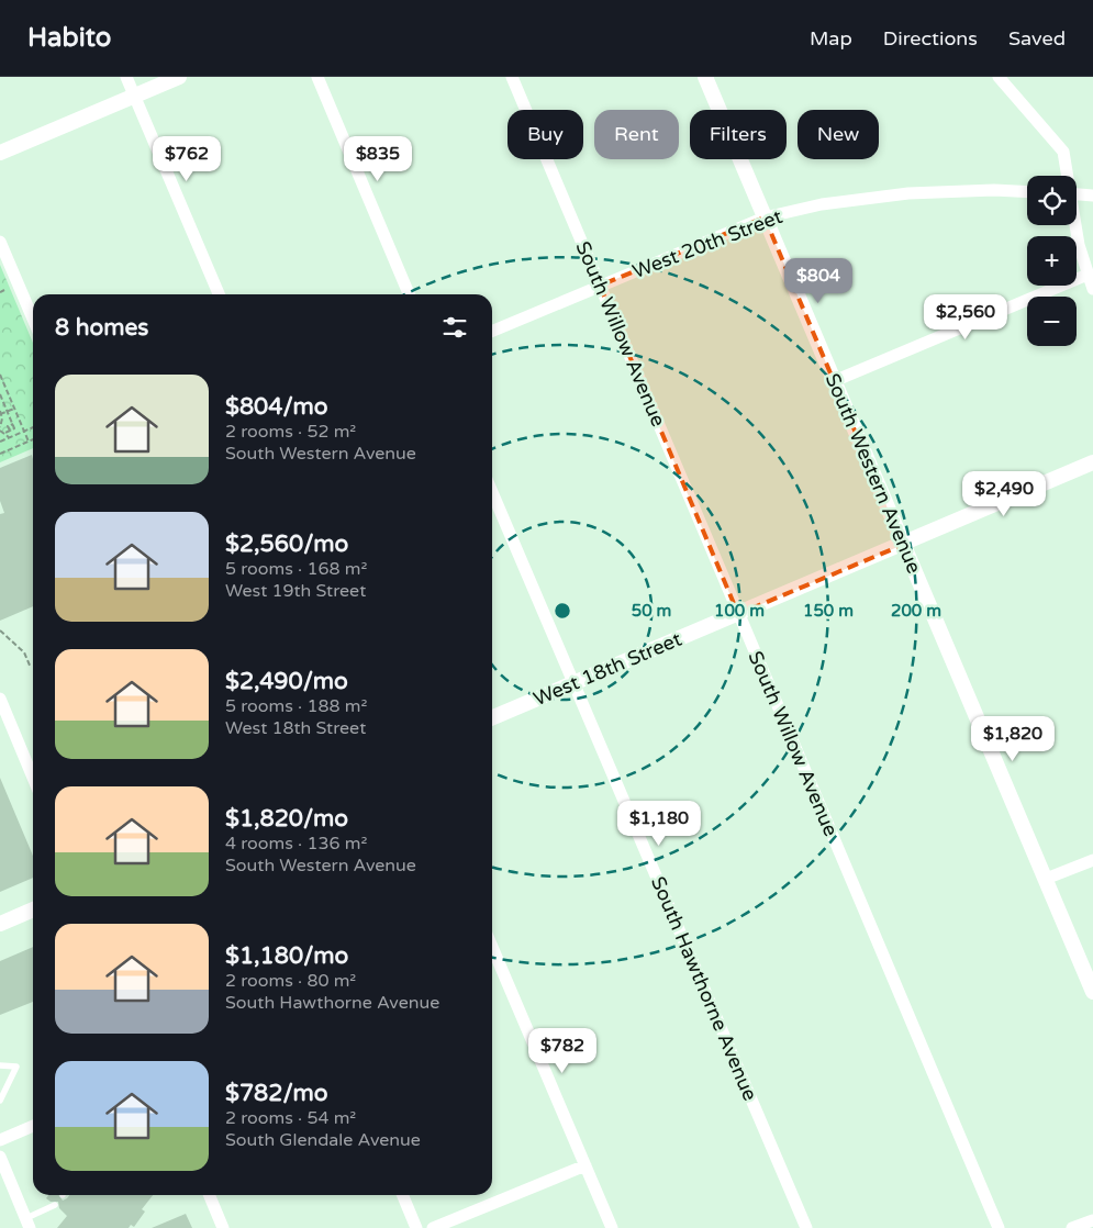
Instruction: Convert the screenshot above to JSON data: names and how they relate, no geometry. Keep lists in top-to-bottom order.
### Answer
{
  "streets": {
    "street": [
      "West 20th Street",
      "South Willow Avenue",
      "South Western Avenue",
      "West 18th Street",
      "South Hawthorne Avenue"
    ]
  },
  "crossings": [
    ["West 20th Street", "South Willow Avenue"],
    ["West 20th Street", "South Western Avenue"],
    ["South Willow Avenue", "West 18th Street"],
    ["South Western Avenue", "West 18th Street"],
    ["West 18th Street", "South Hawthorne Avenue"]
  ],
  "page": {
    "header": "Habito",
    "nav": ["Map", "Directions", "Saved"],
    "chip": [
      "Buy",
      "Rent",
      "Filters",
      "New"
    ],
    "price": [
      "$762",
      "$835",
      "$804",
      "$2,560",
      "$2,490",
      "$1,820",
      "$1,180",
      "$782"
    ],
    "map_buttons": ["+", "−"],
    "heading": "8 homes",
    "list": [
      {
        "name": "$804/mo",
        "note": "2 rooms · 52 m² · South Western Avenue"
      },
      {
        "name": "$2,560/mo",
        "note": "5 rooms · 168 m² · West 19th Street"
      },
      {
        "name": "$2,490/mo",
        "note": "5 rooms · 188 m² · West 18th Street"
      },
      {
        "name": "$1,820/mo",
        "note": "4 rooms · 136 m² · South Western Avenue"
      },
      {
        "name": "$1,180/mo",
        "note": "2 rooms · 80 m² · South Hawthorne Avenue"
      },
      {
        "name": "$782/mo",
        "note": "2 rooms · 54 m² · South Glendale Avenue"
      }
    ]
  },
  "rings": [
    "50 m",
    "100 m",
    "150 m",
    "200 m"
  ]
}
